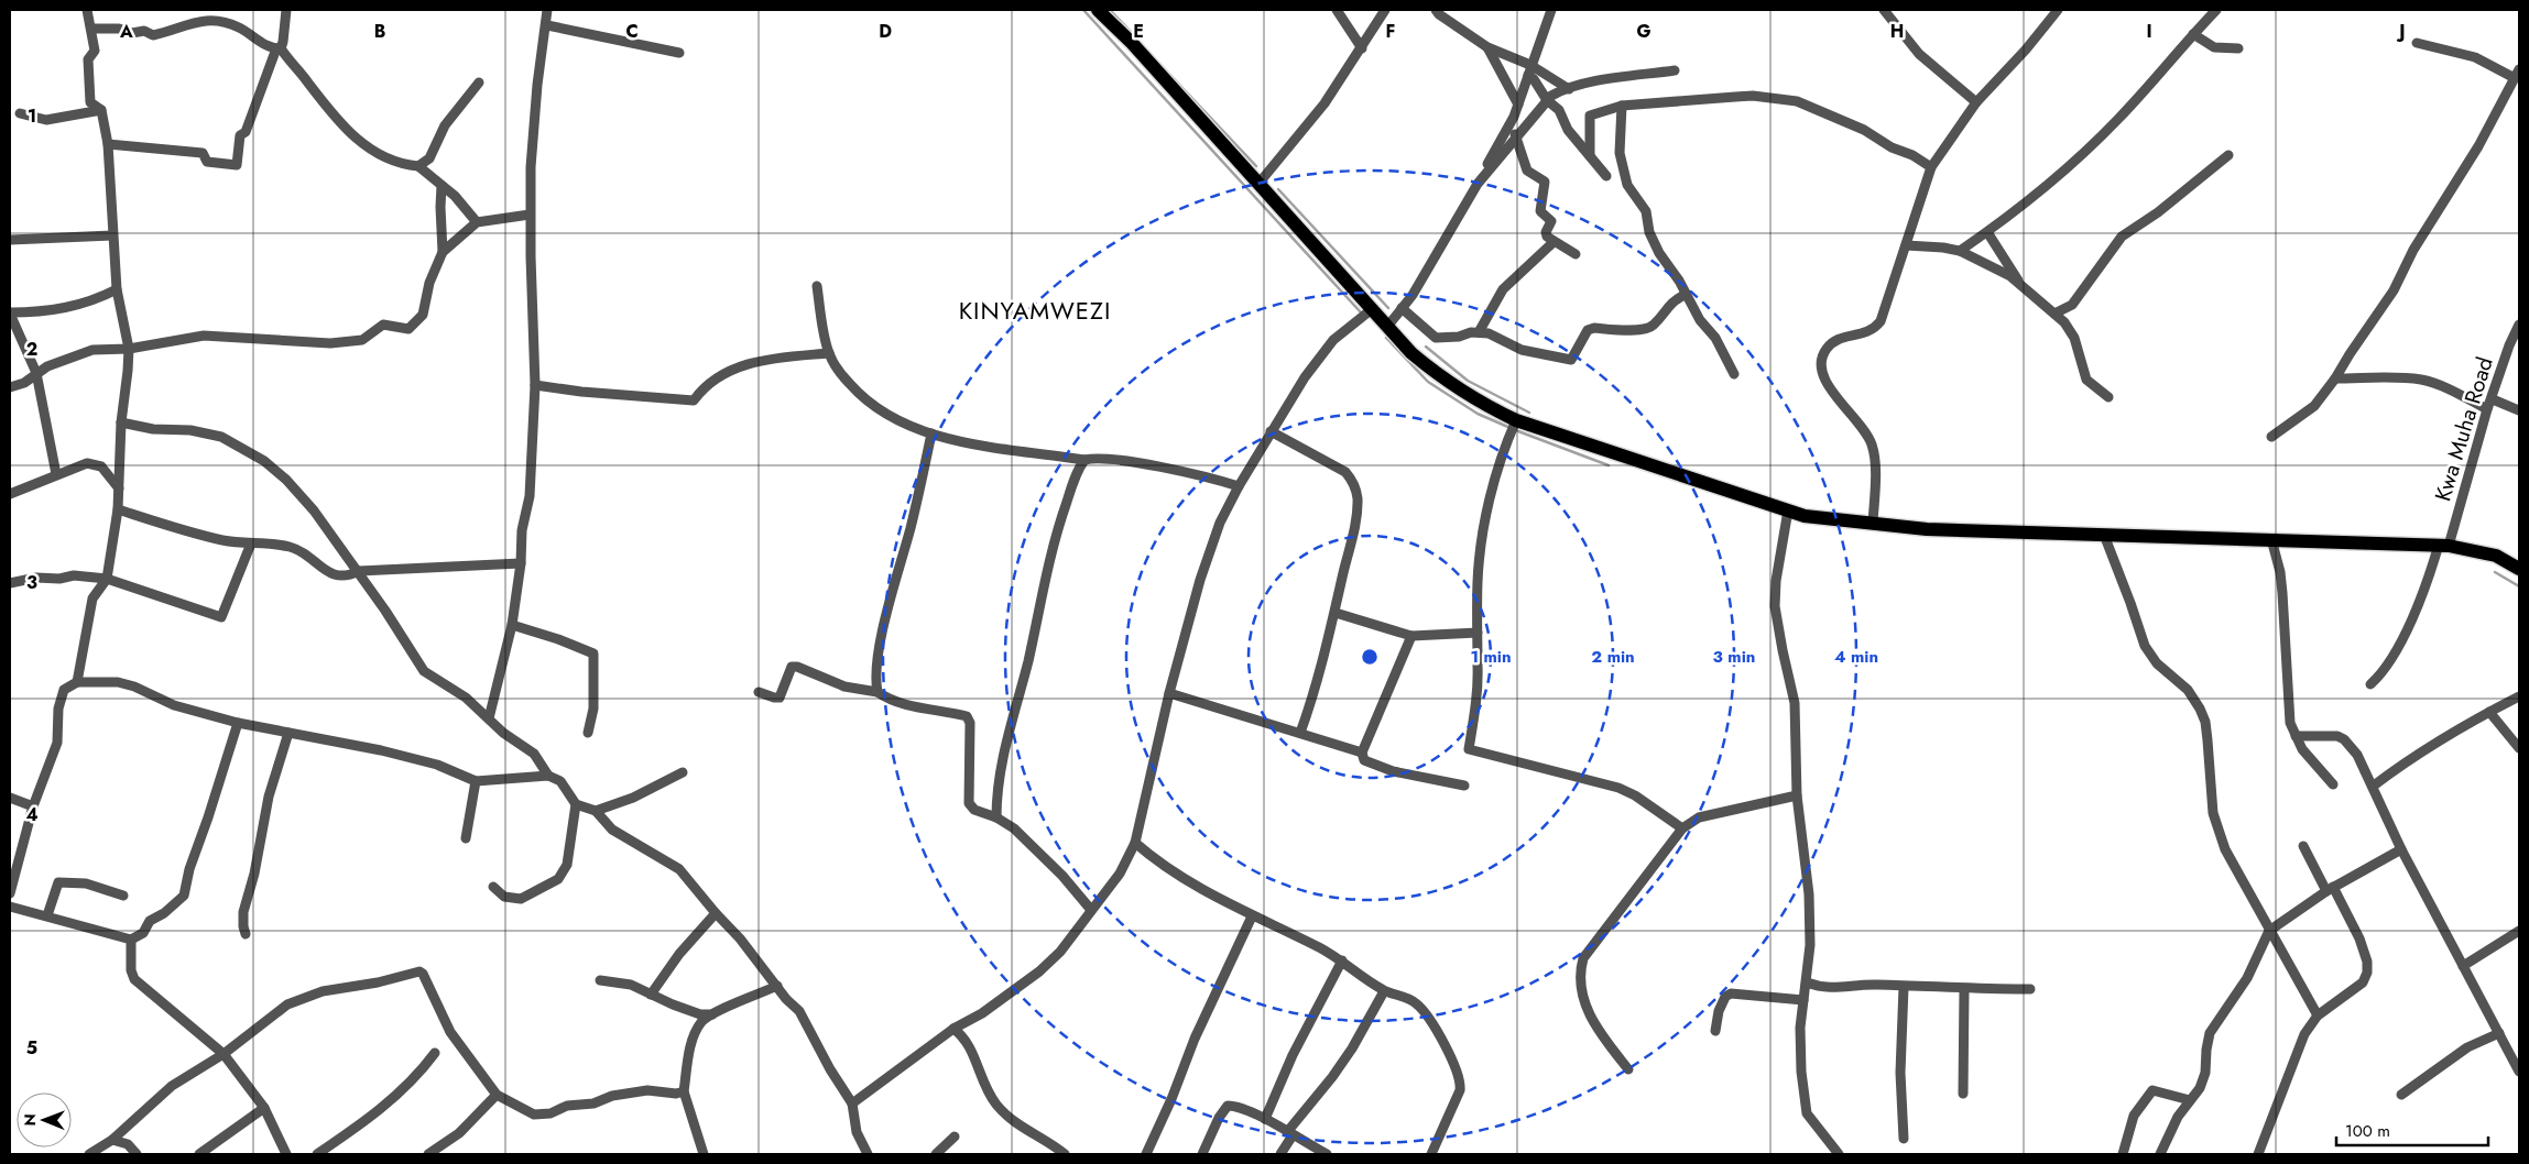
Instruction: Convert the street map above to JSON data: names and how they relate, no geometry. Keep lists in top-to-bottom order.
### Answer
{
  "streets": {
    "street": ["Kwa Muha Road"]
  },
  "districts": ["KINYAMWEZI"],
  "scale_bar": "100 m",
  "north": "left",
  "grid": {
    "columns": [
      "A",
      "B",
      "C",
      "D",
      "E",
      "F",
      "G",
      "H",
      "I",
      "J"
    ],
    "rows": [
      "1",
      "2",
      "3",
      "4",
      "5"
    ]
  },
  "rings": [
    "1 min",
    "2 min",
    "3 min",
    "4 min"
  ]
}
